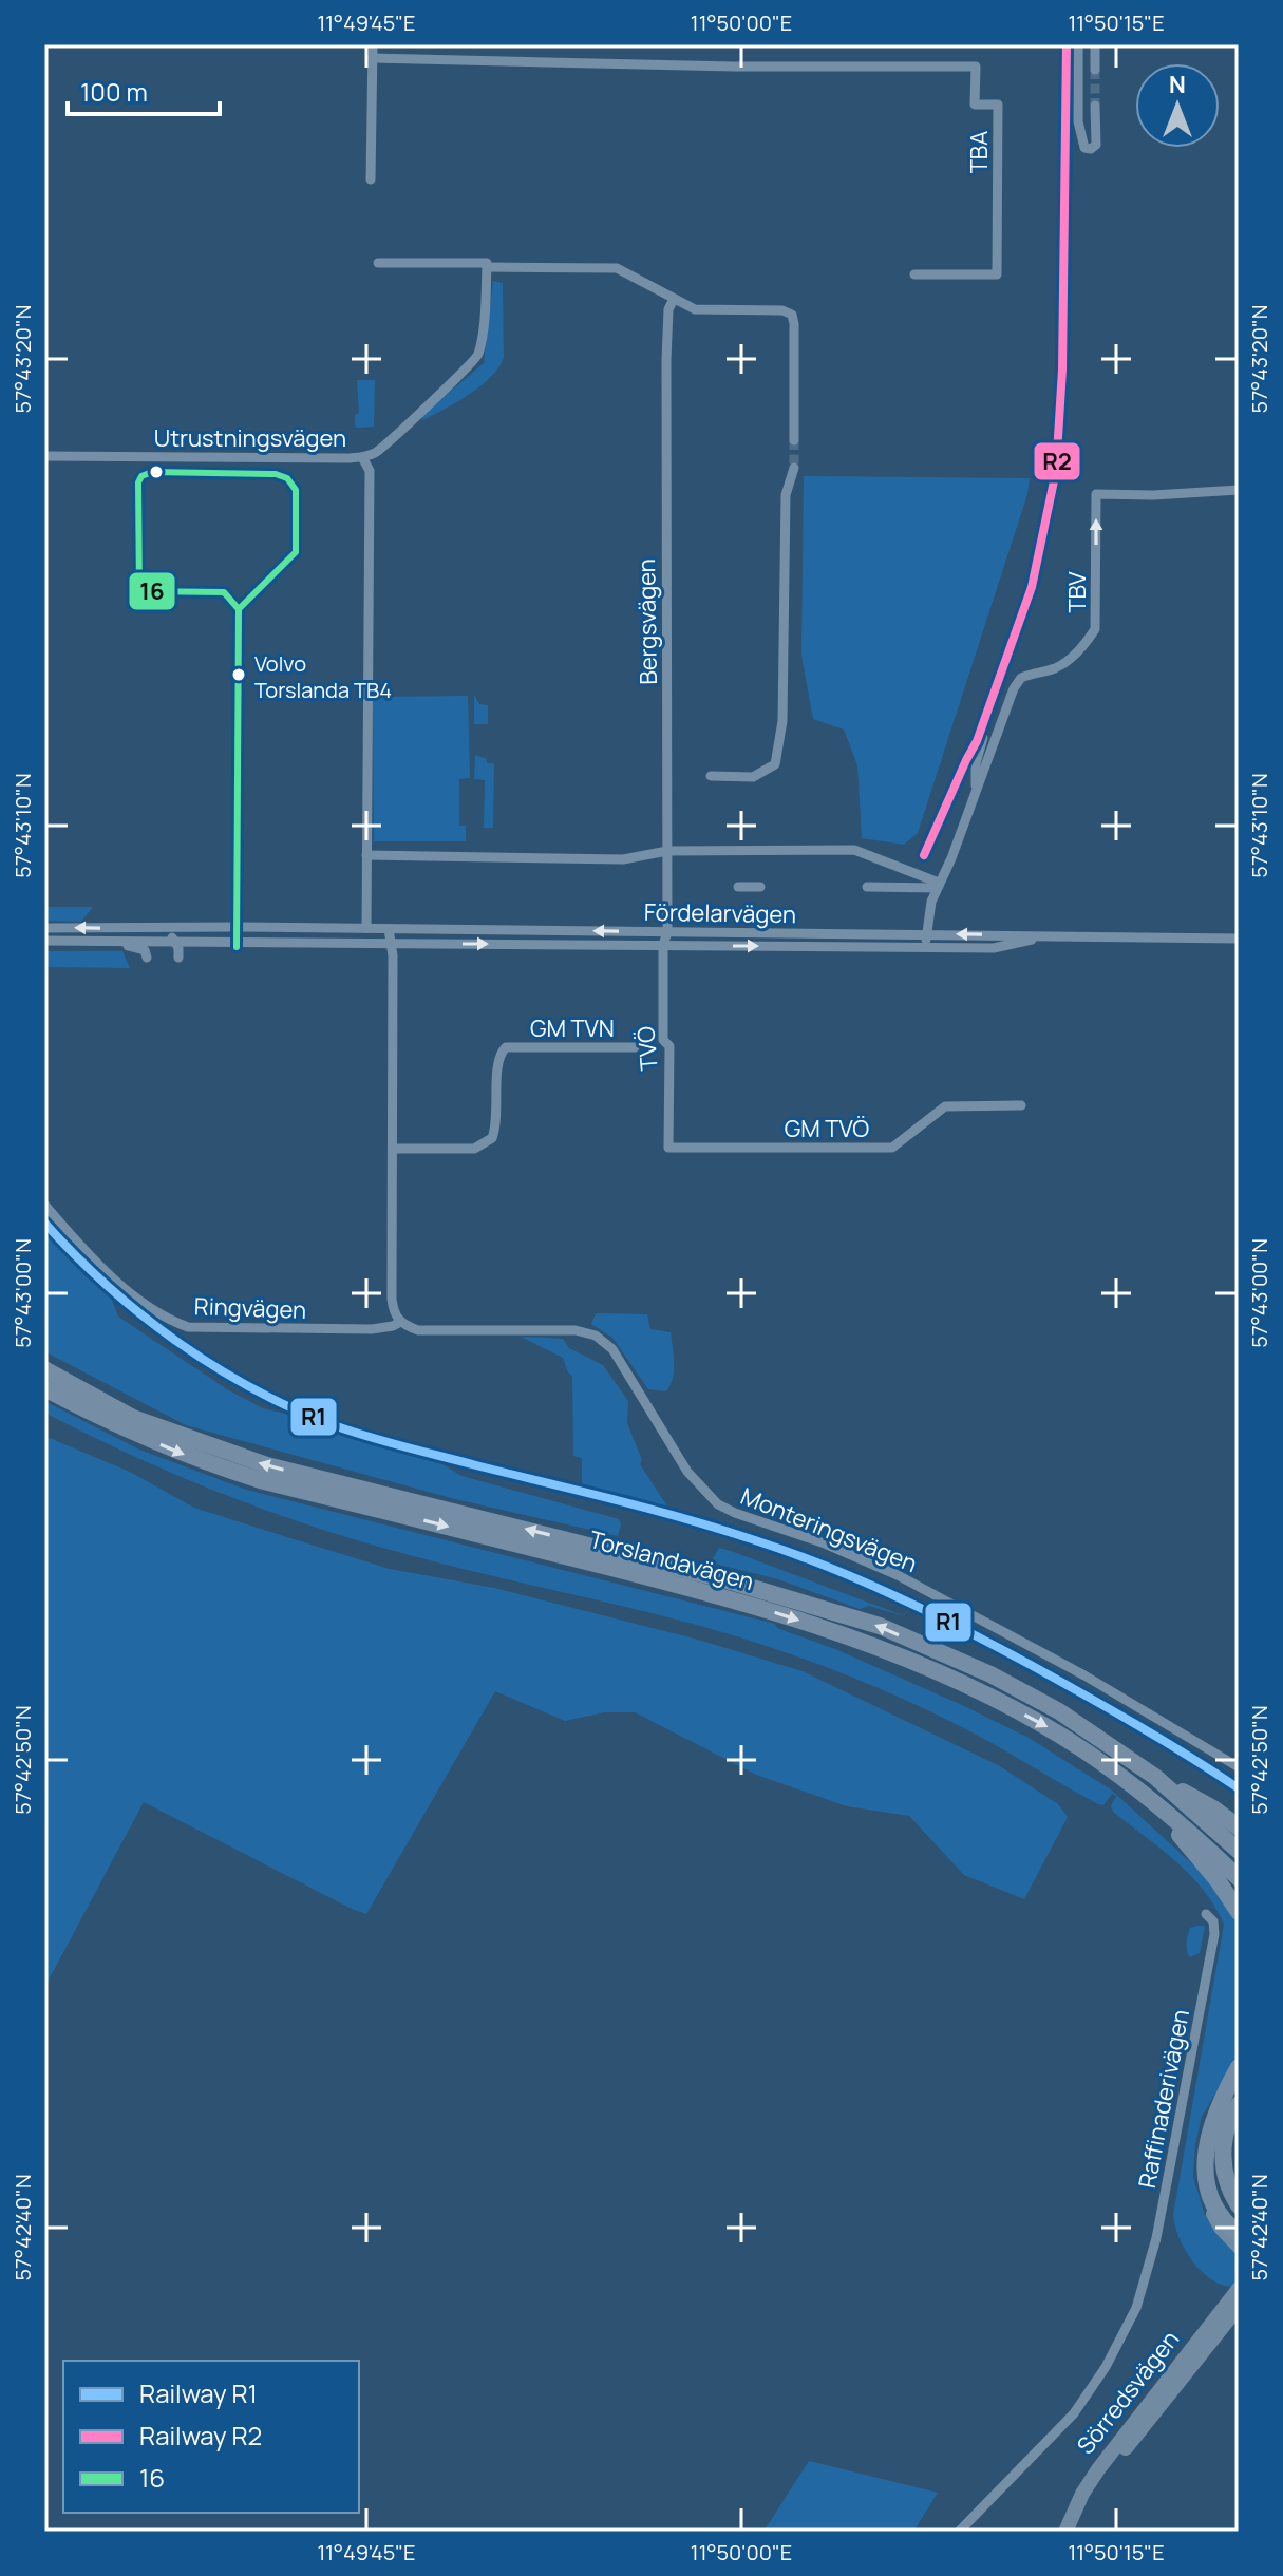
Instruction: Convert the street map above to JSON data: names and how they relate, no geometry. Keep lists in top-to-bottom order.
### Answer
{
  "streets": {
    "main road": ["Torslandavägen"],
    "street": [
      "TBA",
      "Utrustningsvägen",
      "TBV",
      "Bergsvägen",
      "Fördelarvägen",
      "GM TVN",
      "TVÖ",
      "GM TVÖ",
      "Ringvägen",
      "Monteringsvägen",
      "Raffinaderivägen",
      "Sörredsvägen"
    ]
  },
  "crossings": [
    ["TBV", "Fördelarvägen"],
    ["Bergsvägen", "Fördelarvägen"],
    ["Bergsvägen", "TVÖ"],
    ["Fördelarvägen", "TVÖ"],
    ["TVÖ", "GM TVÖ"],
    ["Ringvägen", "Monteringsvägen"]
  ],
  "one_way": ["TBV"],
  "places": ["Volvo Torslanda TB4"],
  "lines": ["rail line R2", "transit line 16", "rail line R1"],
  "legend": ["Railway R1", "Railway R2", "16"],
  "scale_bar": "100 m",
  "north": "top",
  "coordinates": [
    "11°49'45\"E",
    "11°50'00\"E",
    "11°50'15\"E",
    "57°43'20\"N",
    "57°43'10\"N",
    "57°43'00\"N",
    "57°42'50\"N",
    "57°42'40\"N"
  ]
}
